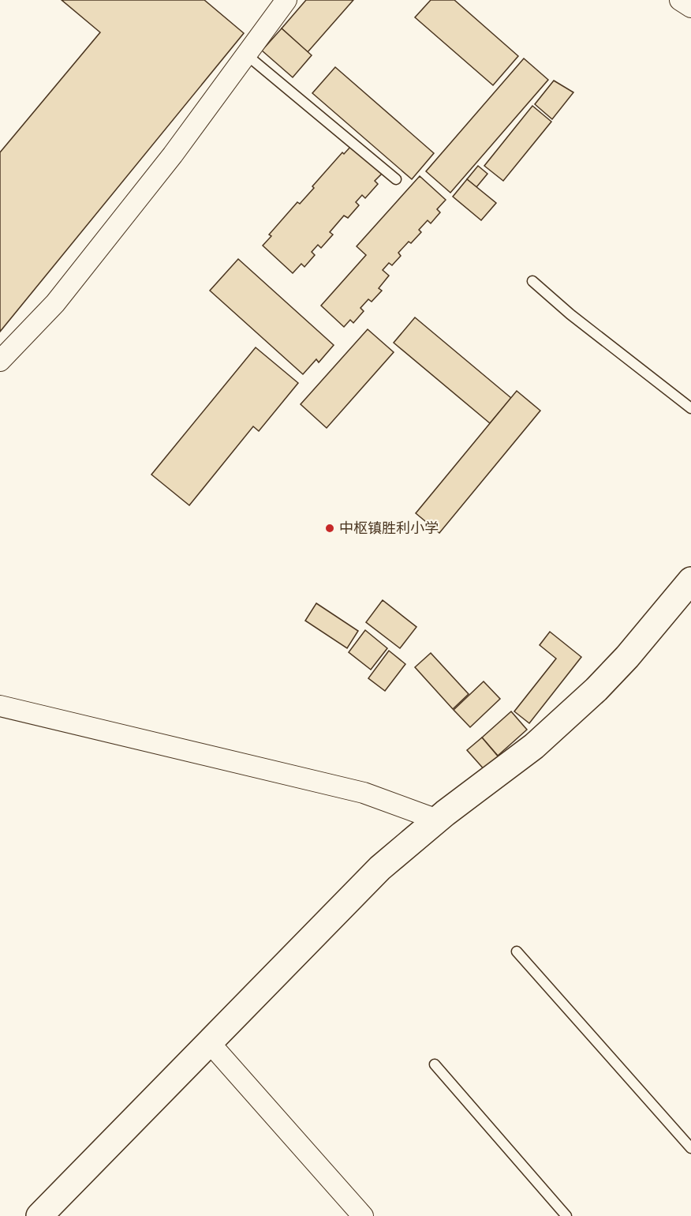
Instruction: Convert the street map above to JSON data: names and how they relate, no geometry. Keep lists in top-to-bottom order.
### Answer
{
  "places": ["中枢镇胜利小学"]
}
